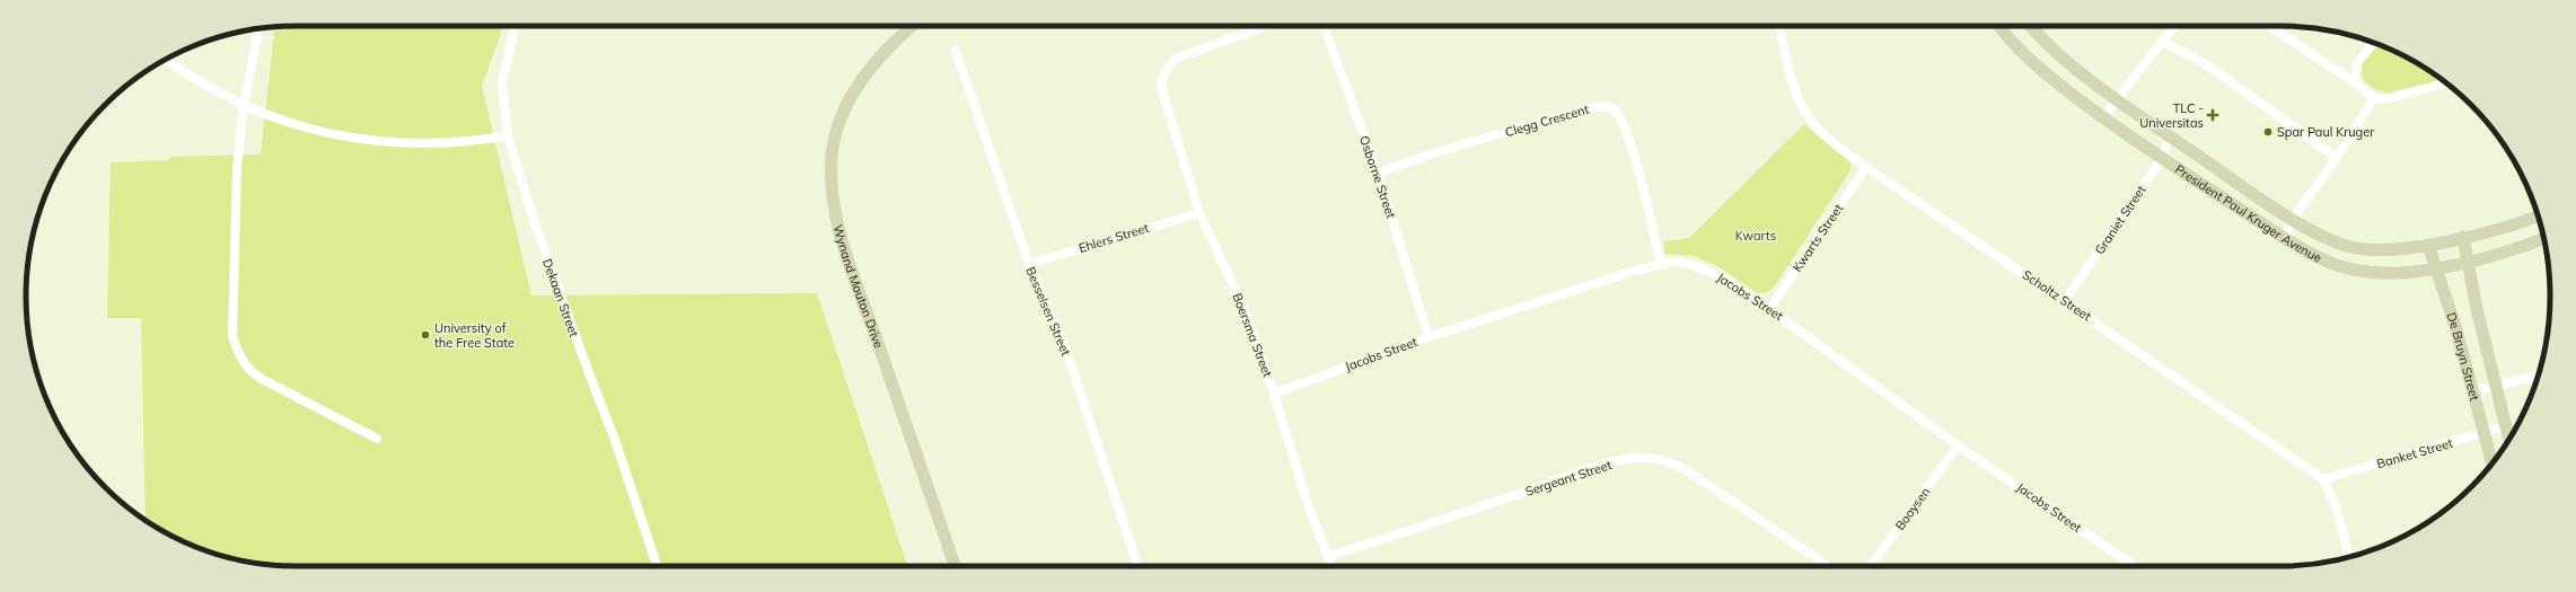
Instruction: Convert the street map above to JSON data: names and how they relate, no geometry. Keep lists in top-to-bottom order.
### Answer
{
  "streets": {
    "street": [
      "Clegg Crescent",
      "Osborne Street",
      "President Paul Kruger Avenue",
      "Graniet Street",
      "Ehlers Street",
      "Kwarts Street",
      "Wynand Mouton Drive",
      "Scholtz Street",
      "Jacobs Street",
      "Dekaan Street",
      "Besselsen Street",
      "Boersma Street",
      "De Bruyn Street",
      "Banket Street",
      "Sergeant Street",
      "Booysen"
    ]
  },
  "crossings": [
    ["Clegg Crescent", "Osborne Street"],
    ["Clegg Crescent", "Jacobs Street"],
    ["Osborne Street", "Jacobs Street"],
    ["President Paul Kruger Avenue", "Graniet Street"],
    ["President Paul Kruger Avenue", "De Bruyn Street"],
    ["Graniet Street", "Scholtz Street"],
    ["Ehlers Street", "Besselsen Street"],
    ["Ehlers Street", "Boersma Street"],
    ["Kwarts Street", "Scholtz Street"],
    ["Kwarts Street", "Jacobs Street"],
    ["Scholtz Street", "Banket Street"],
    ["Jacobs Street", "Boersma Street"],
    ["Jacobs Street", "Booysen"],
    ["Boersma Street", "Sergeant Street"],
    ["De Bruyn Street", "Banket Street"]
  ],
  "parks": ["Kwarts"],
  "places": {
    "health": ["TLC - Universitas"],
    "other": ["Spar Paul Kruger", "University of the Free State"]
  }
}
